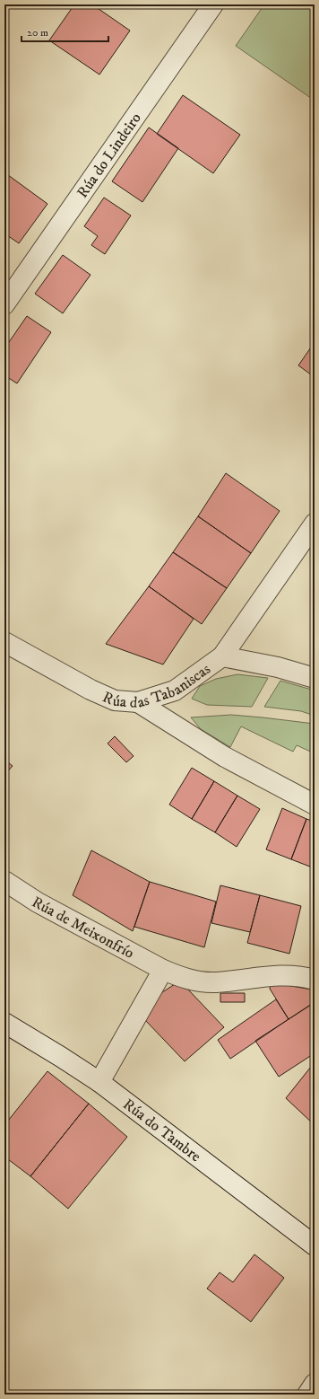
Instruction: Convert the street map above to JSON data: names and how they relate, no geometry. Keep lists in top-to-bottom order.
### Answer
{
  "streets": {
    "street": [
      "Rúa do Lindeiro",
      "Rúa das Tabaniscas",
      "Rúa de Meixonfrío",
      "Rúa do Tambre"
    ]
  },
  "scale_bar": "20 m"
}
